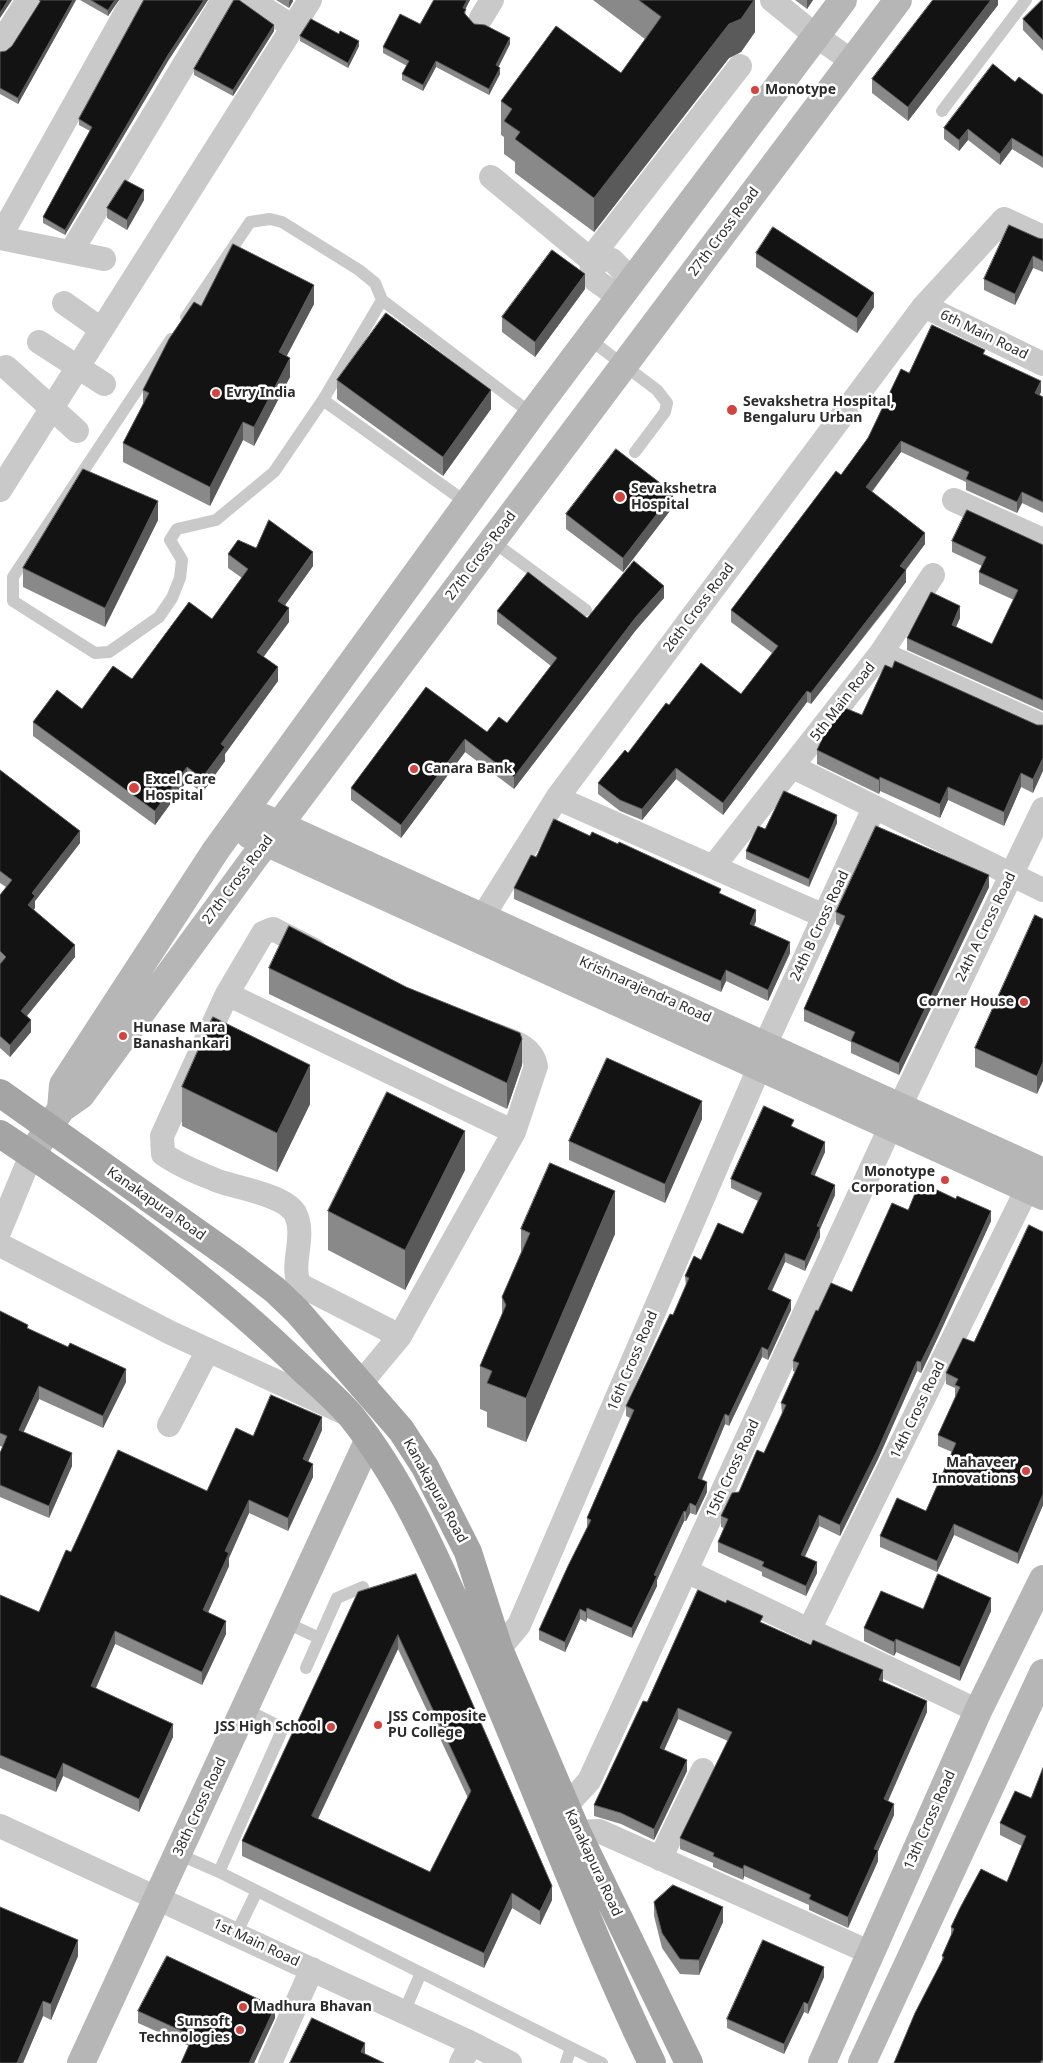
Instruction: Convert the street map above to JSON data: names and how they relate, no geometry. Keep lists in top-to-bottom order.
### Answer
{
  "streets": {
    "main road": [
      "27th Cross Road",
      "Krishnarajendra Road",
      "Kanakapura Road",
      "38th Cross Road",
      "13th Cross Road"
    ],
    "street": [
      "6th Main Road",
      "26th Cross Road",
      "5th Main Road",
      "24th B Cross Road",
      "24th A Cross Road",
      "16th Cross Road",
      "14th Cross Road",
      "15th Cross Road",
      "1st Main Road"
    ]
  },
  "crossings": [
    ["27th Cross Road", "Krishnarajendra Road"],
    ["27th Cross Road", "Kanakapura Road"],
    ["6th Main Road", "26th Cross Road"],
    ["26th Cross Road", "Krishnarajendra Road"],
    ["24th B Cross Road", "Krishnarajendra Road"],
    ["24th B Cross Road", "16th Cross Road"],
    ["24th A Cross Road", "Krishnarajendra Road"],
    ["24th A Cross Road", "15th Cross Road"],
    ["Krishnarajendra Road", "16th Cross Road"],
    ["Krishnarajendra Road", "14th Cross Road"],
    ["Krishnarajendra Road", "15th Cross Road"],
    ["Kanakapura Road", "16th Cross Road"],
    ["Kanakapura Road", "15th Cross Road"],
    ["Kanakapura Road", "38th Cross Road"],
    ["38th Cross Road", "1st Main Road"]
  ],
  "places": [
    "Monotype",
    "Evry India",
    "Sevakshetra Hospital, Bengaluru Urban",
    "Sevakshetra Hospital",
    "Canara Bank",
    "Excel Care Hospital",
    "Corner House",
    "Hunase Mara Banashankari",
    "Monotype Corporation",
    "Mahaveer Innovations",
    "JSS Composite PU College",
    "JSS High School",
    "Madhura Bhavan",
    "Sunsoft Technologies"
  ]
}
